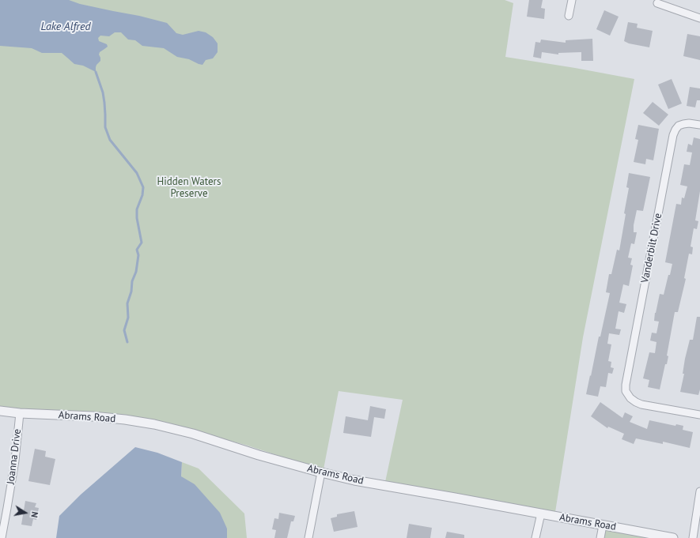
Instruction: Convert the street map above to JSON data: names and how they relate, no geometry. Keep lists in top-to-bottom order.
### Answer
{
  "streets": {
    "street": ["Vanderbilt Drive", "Abrams Road", "Joanna Drive"]
  },
  "crossings": [
    ["Abrams Road", "Joanna Drive"]
  ],
  "water": ["Lake Alfred"],
  "parks": ["Hidden Waters Preserve"],
  "north": "right"
}
